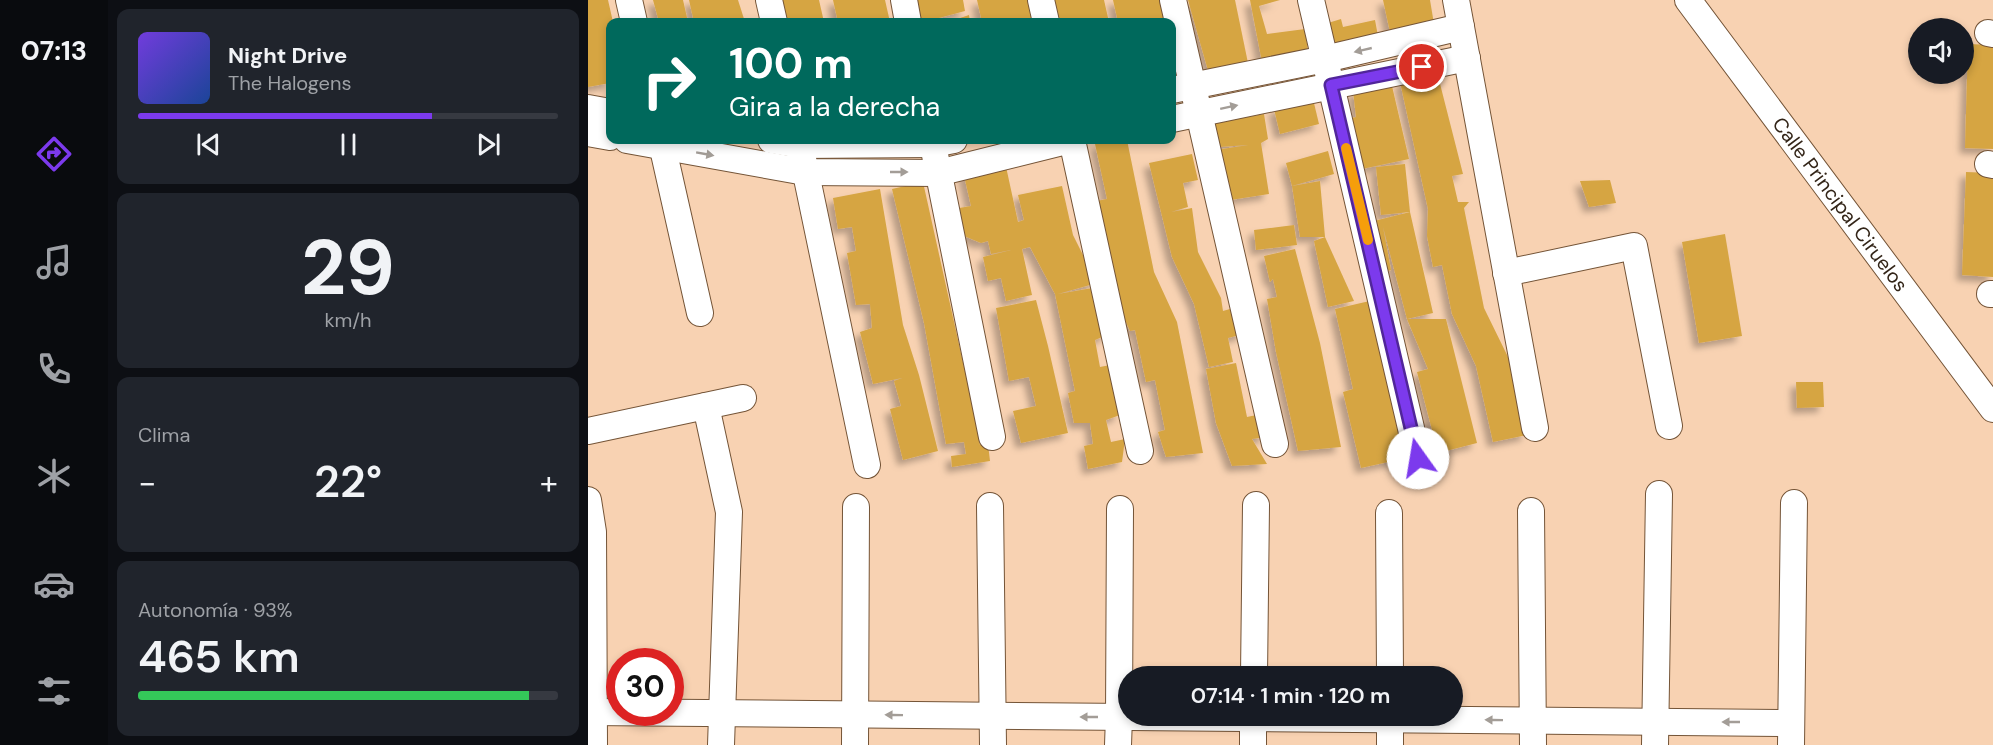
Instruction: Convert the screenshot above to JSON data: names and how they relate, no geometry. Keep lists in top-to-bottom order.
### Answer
{
  "streets": {
    "street": ["Calle Principal Ciruelos"]
  },
  "page": {
    "tabs": "07:13",
    "turn": ["100 m", "Gira a la derecha"],
    "song": ["Night Drive", "The Halogens"],
    "tile": [
      ["29", "km/h"],
      "Clima",
      ["Autonomía · 93%", "465 km"]
    ],
    "heat": ["−", "22°", "+"],
    "limit": "30",
    "trip": "07:14 · 1 min · 120 m"
  }
}
